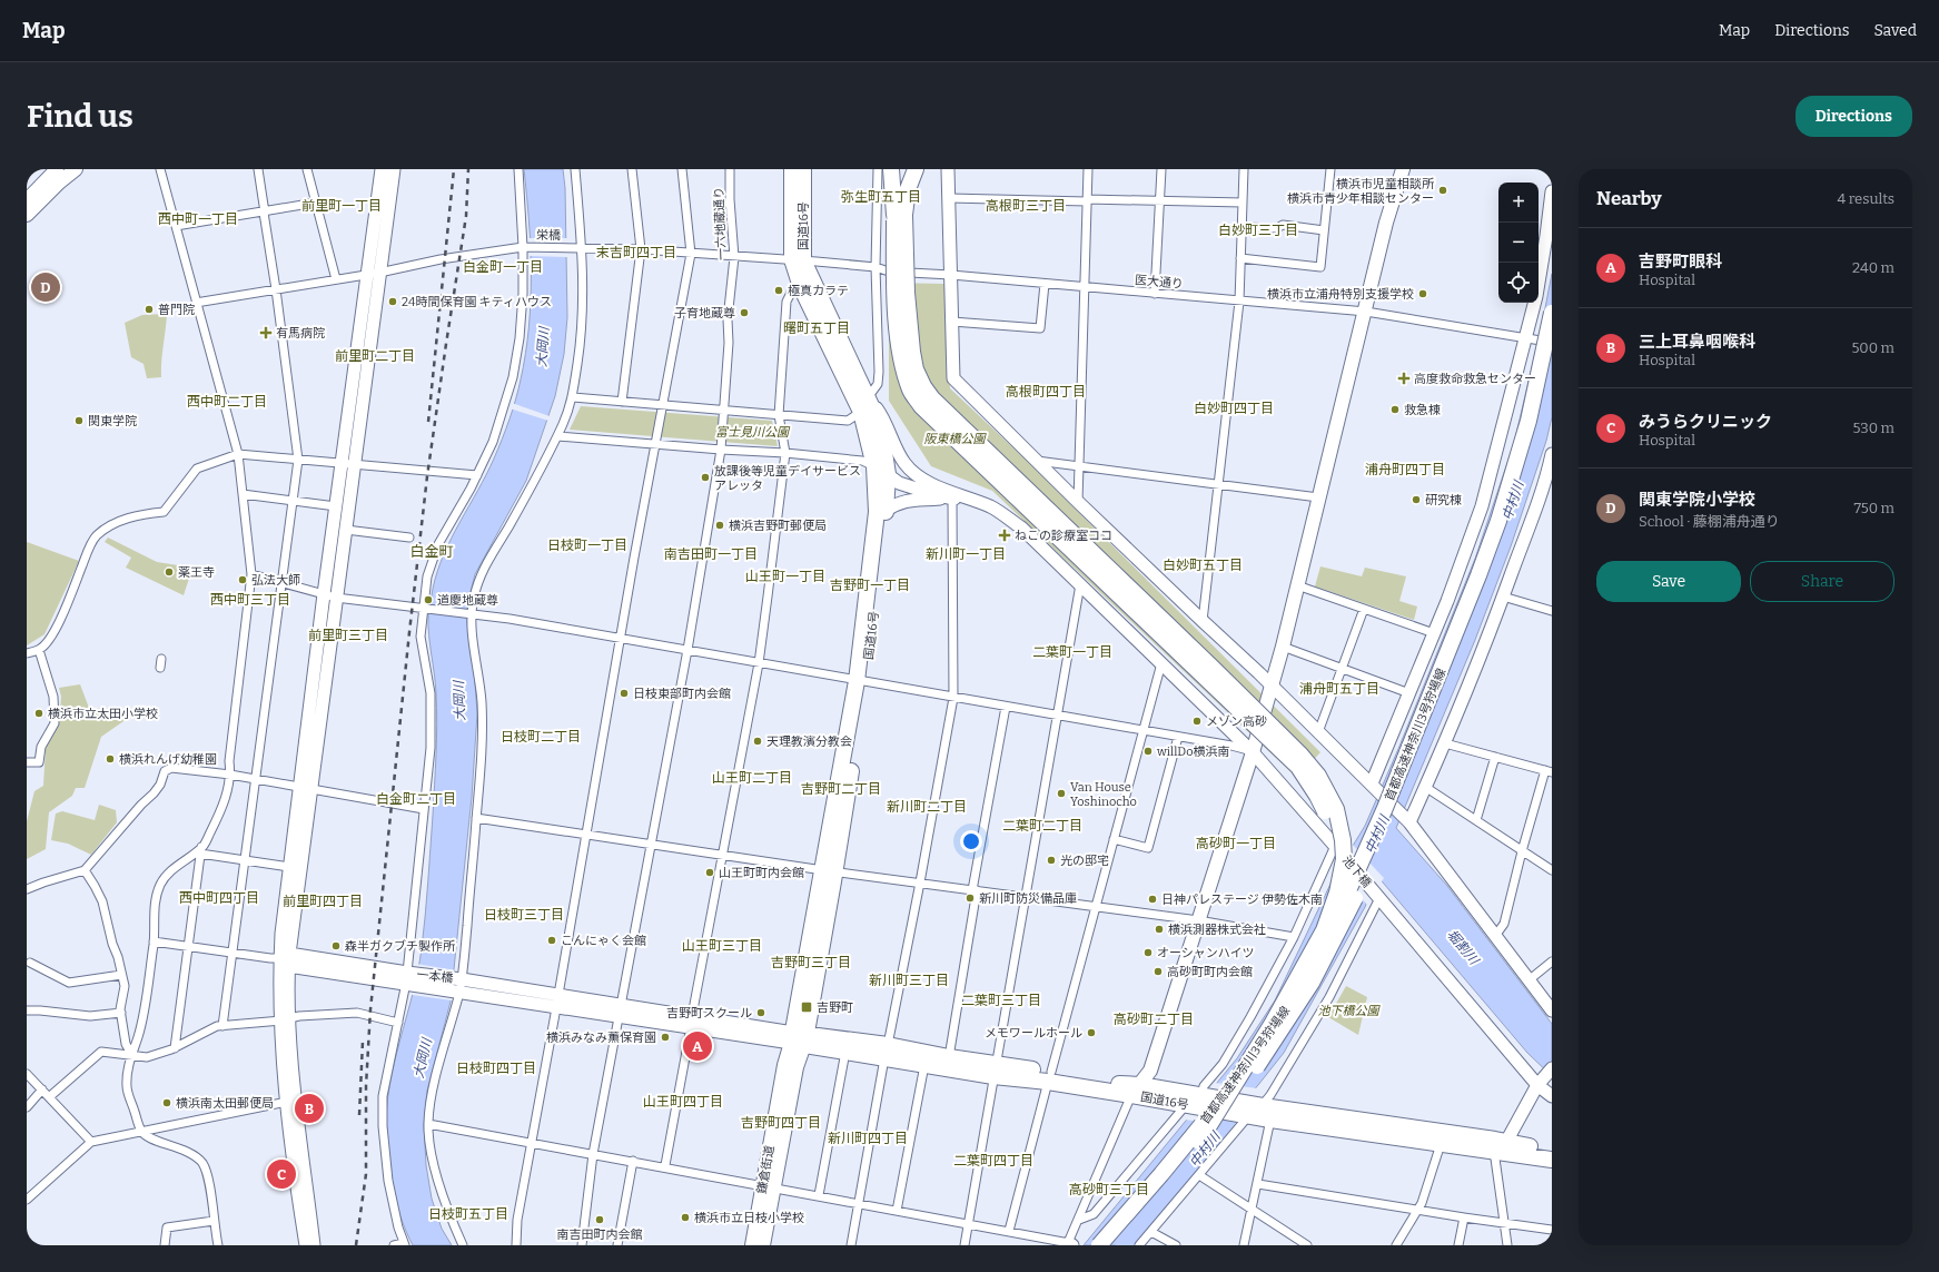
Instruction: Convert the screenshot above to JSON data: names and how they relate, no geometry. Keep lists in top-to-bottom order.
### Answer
{
  "streets": {
    "highway": ["国道16号", "首都高速神奈川3号狩場線"],
    "main road": ["鎌倉街道"],
    "street": [
      "一六地蔵通り",
      "栄橋",
      "医大通り",
      "池下橋",
      "一本橋"
    ]
  },
  "crossings": [
    ["一六地蔵通り", "栄橋"],
    ["一六地蔵通り", "医大通り"],
    ["国道16号", "医大通り"],
    ["国道16号", "鎌倉街道"],
    ["栄橋", "医大通り"]
  ],
  "districts": [
    "弥生町五丁目",
    "前里町一丁目",
    "高根町三丁目",
    "西中町一丁目",
    "白妙町三丁目",
    "末吉町四丁目",
    "白金町一丁目",
    "曙町五丁目",
    "前里町二丁目",
    "高根町四丁目",
    "西中町二丁目",
    "白妙町四丁目",
    "浦舟町四丁目",
    "日枝町一丁目",
    "白金町",
    "南吉田町一丁目",
    "新川町一丁目",
    "白妙町五丁目",
    "山王町一丁目",
    "吉野町一丁目",
    "西中町三丁目",
    "前里町三丁目",
    "二葉町一丁目",
    "浦舟町五丁目",
    "日枝町二丁目",
    "山王町二丁目",
    "吉野町二丁目",
    "白金町二丁目",
    "新川町二丁目",
    "二葉町二丁目",
    "高砂町一丁目",
    "西中町四丁目",
    "前里町四丁目",
    "日枝町三丁目",
    "山王町三丁目",
    "吉野町三丁目",
    "新川町三丁目",
    "二葉町三丁目",
    "高砂町二丁目",
    "日枝町四丁目",
    "山王町四丁目",
    "吉野町四丁目",
    "新川町四丁目",
    "二葉町四丁目",
    "高砂町三丁目",
    "日枝町五丁目"
  ],
  "water": ["大岡川", "中村川", "堀割川"],
  "parks": ["富士見川公園", "阪東橋公園", "池下橋公園"],
  "places": {
    "other": [
      "横浜市児童相談所 横浜市青少年相談センター",
      "極真カラテ",
      "横浜市立浦舟特別支援学校",
      "24時間保育園 キティハウス",
      "普門院",
      "子育地蔵尊",
      "救急棟",
      "関東学院",
      "放課後等児童デイサービス アレッタ",
      "研究棟",
      "横浜吉野町郵便局",
      "薬王寺",
      "弘法大師",
      "道慶地蔵尊",
      "日枝東部町内会館",
      "横浜市立太田小学校",
      "メゾン高砂",
      "天理教濱分教会",
      "willDo横浜南",
      "横浜れんげ幼稚園",
      "Van House Yoshinocho",
      "光の邸宅",
      "山王町町内会館",
      "新川町防災備品庫",
      "日神パレステージ 伊勢佐木南",
      "横浜測器株式会社",
      "こんにゃく会館",
      "森半ガクブチ製作所",
      "オーシャンハイツ",
      "高砂町町内会館",
      "吉野町スクール",
      "メモワールホール",
      "横浜みなみ薫保育園",
      "横浜南太田郵便局",
      "横浜市立日枝小学校",
      "南吉田町内会館"
    ],
    "health": ["有馬病院", "高度救命救急センター", "ねこの診療室ココ"],
    "transit": ["吉野町"]
  },
  "page": {
    "header": "Map",
    "nav": ["Map", "Directions", "Saved"],
    "buttons": [
      "Directions",
      ["Save", "Share"]
    ],
    "title": "Find us",
    "heading": ["Nearby", "4 results"],
    "map_buttons": ["+", "−"],
    "list": [
      {
        "mark": "A",
        "name": "吉野町眼科",
        "note": "Hospital",
        "value": "240 m"
      },
      {
        "mark": "B",
        "name": "三上耳鼻咽喉科",
        "note": "Hospital",
        "value": "500 m"
      },
      {
        "mark": "C",
        "name": "みうらクリニック",
        "note": "Hospital",
        "value": "530 m"
      },
      {
        "mark": "D",
        "name": "関東学院小学校",
        "note": "School · 藤棚浦舟通り",
        "value": "750 m"
      }
    ],
    "pins": [
      "D",
      "A",
      "B",
      "C"
    ]
  }
}
